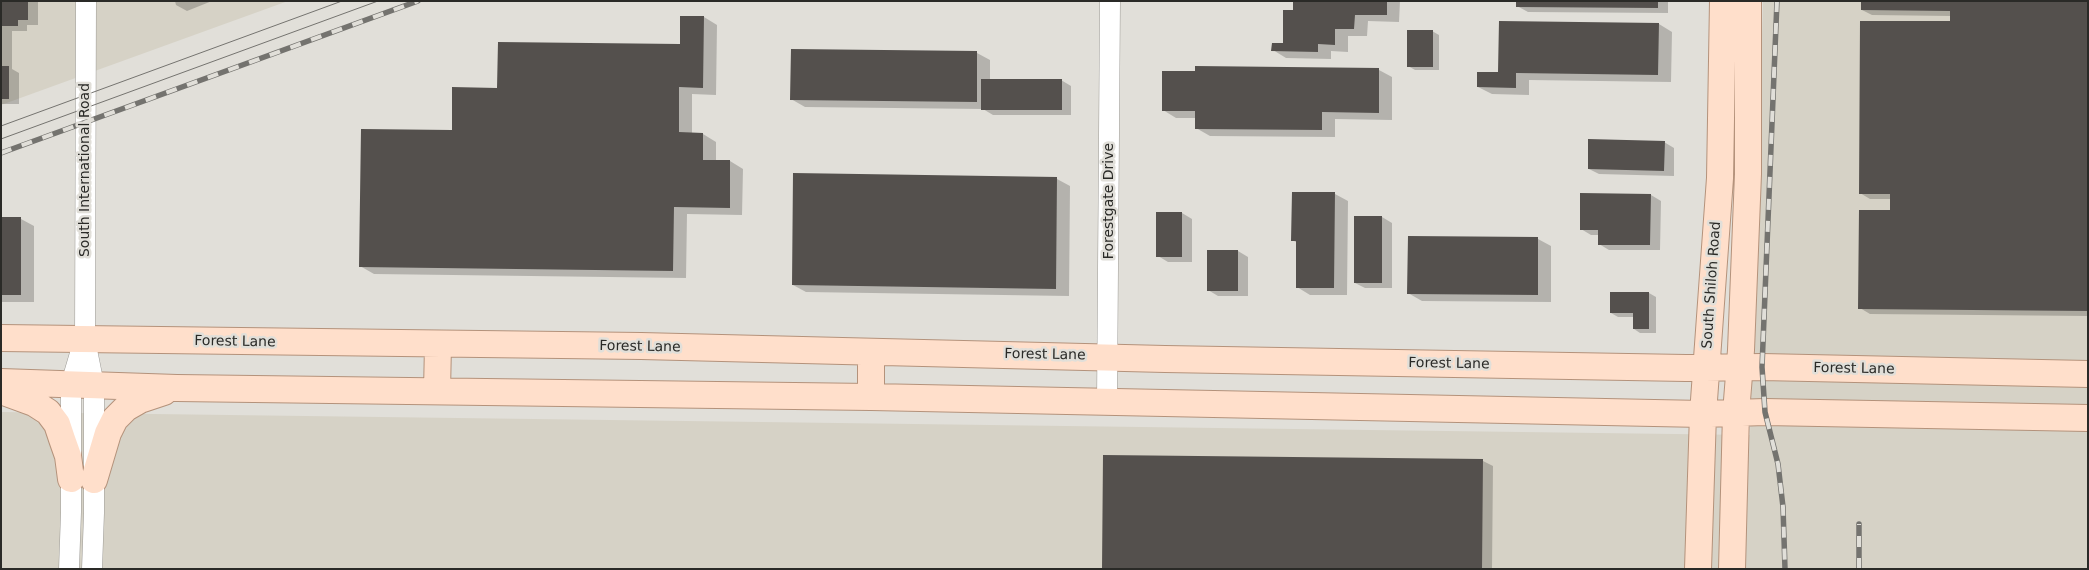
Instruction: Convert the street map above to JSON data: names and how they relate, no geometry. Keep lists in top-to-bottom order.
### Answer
{
  "streets": {
    "main road": ["South Shiloh Road", "Forest Lane"],
    "street": ["South International Road", "Forestgate Drive"]
  },
  "crossings": [
    ["South International Road", "Forest Lane"],
    ["Forestgate Drive", "Forest Lane"],
    ["South Shiloh Road", "Forest Lane"]
  ]
}
